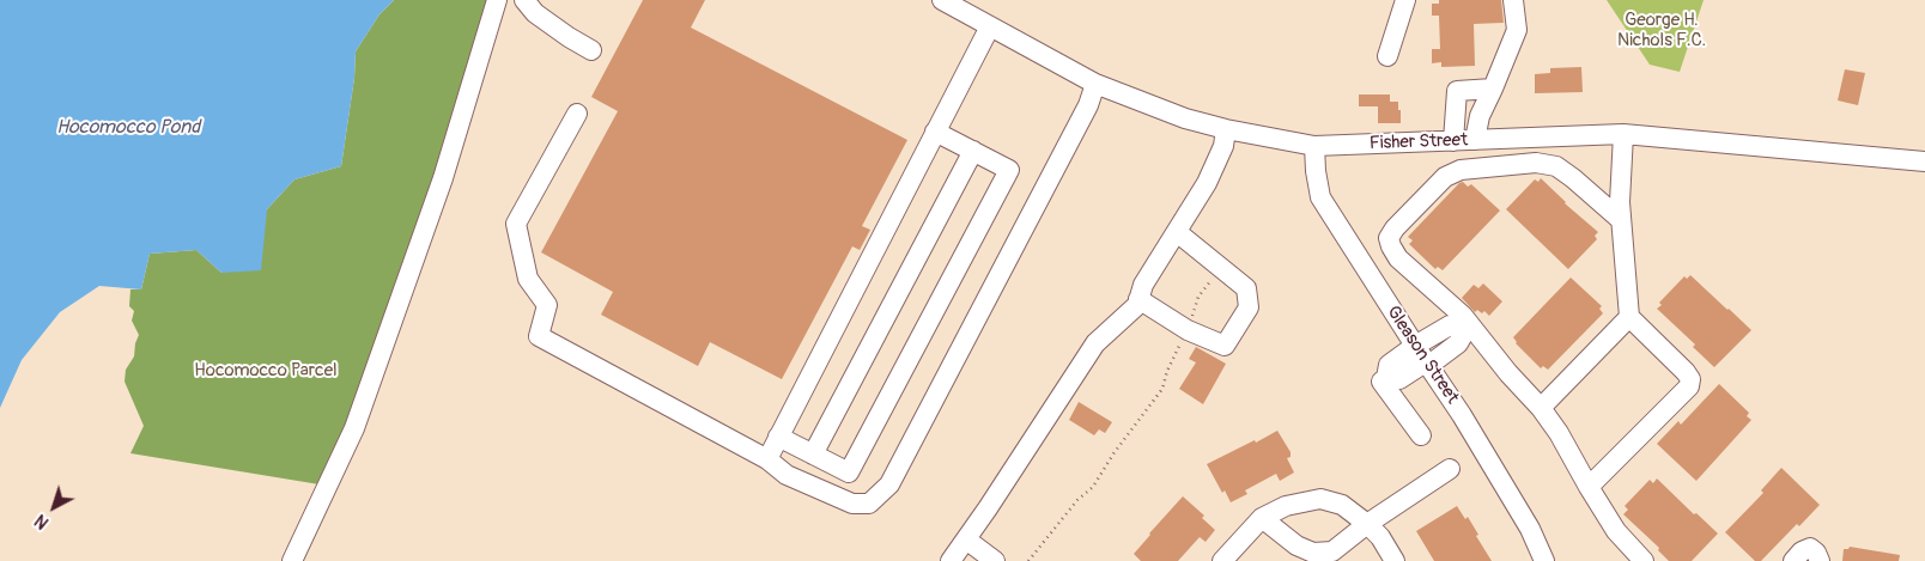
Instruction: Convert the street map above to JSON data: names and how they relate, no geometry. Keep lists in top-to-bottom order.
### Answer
{
  "streets": {
    "street": ["Fisher Street", "Gleason Street"]
  },
  "crossings": [
    ["Fisher Street", "Gleason Street"]
  ],
  "water": ["Hocomocco Pond"],
  "parks": ["George H. Nichols F.C.", "Hocomocco Parcel"],
  "north": "bottom left"
}
